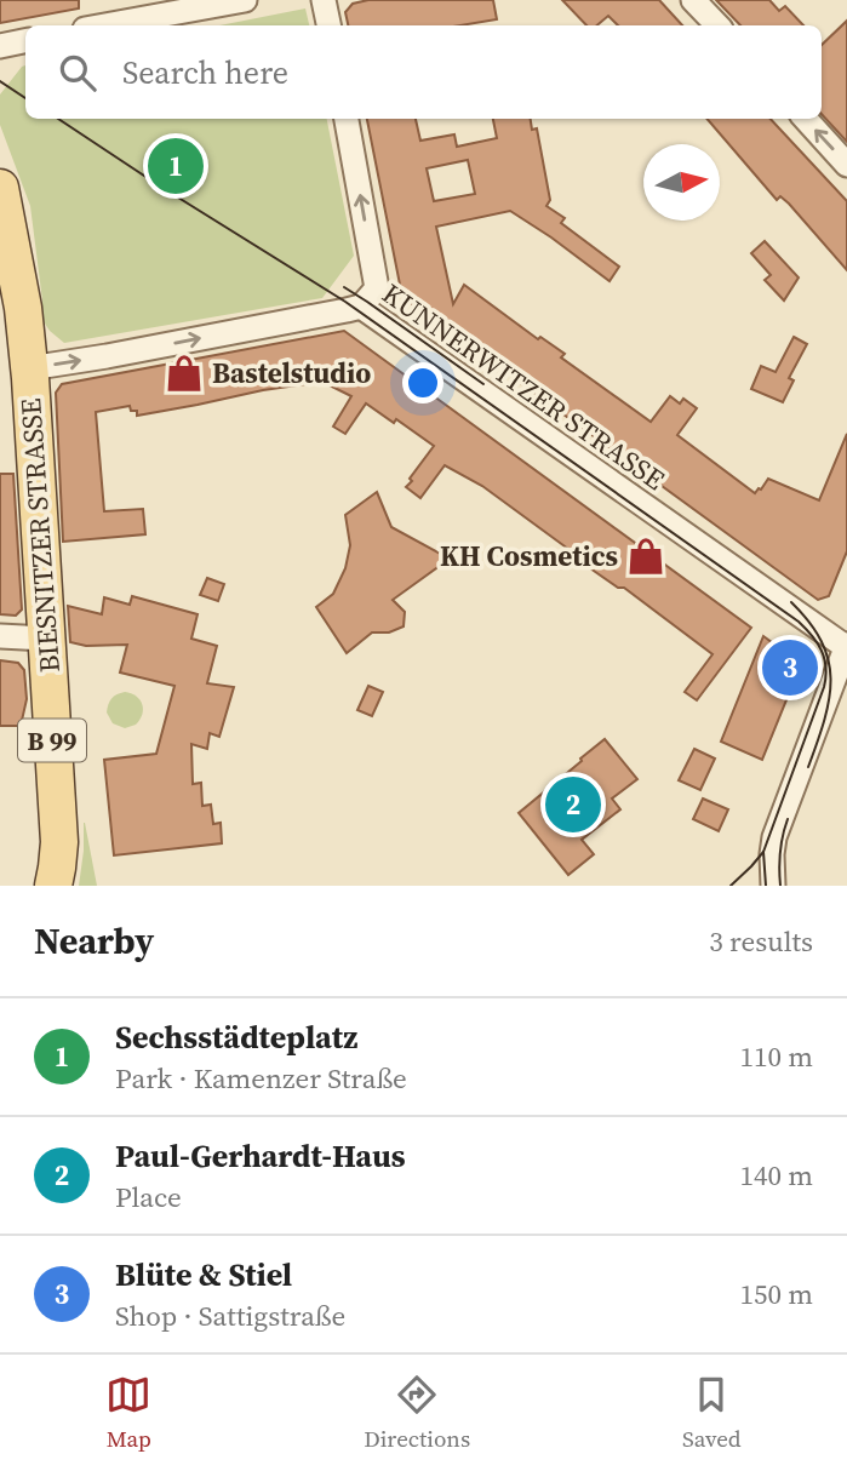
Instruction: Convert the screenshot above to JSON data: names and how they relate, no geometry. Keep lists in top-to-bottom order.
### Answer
{
  "streets": {
    "main road": ["BIESNITZER STRASSE", "B 99"],
    "street": ["KUNNERWITZER STRASSE"]
  },
  "crossings": [
    ["KUNNERWITZER STRASSE", "BIESNITZER STRASSE"]
  ],
  "one_way": ["KUNNERWITZER STRASSE"],
  "places": {
    "shop": ["Bastelstudio", "KH Cosmetics"]
  },
  "north": "right",
  "page": {
    "search": "Search here",
    "pins": ["1", "3", "2"],
    "heading": ["Nearby", "3 results"],
    "list": [
      {
        "mark": "1",
        "name": "Sechsstädteplatz",
        "note": "Park · Kamenzer Straße",
        "value": "110 m"
      },
      {
        "mark": "2",
        "name": "Paul-Gerhardt-Haus",
        "note": "Place",
        "value": "140 m"
      },
      {
        "mark": "3",
        "name": "Blüte & Stiel",
        "note": "Shop · Sattigstraße",
        "value": "150 m"
      }
    ],
    "nav": ["Map", "Directions", "Saved"]
  }
}
